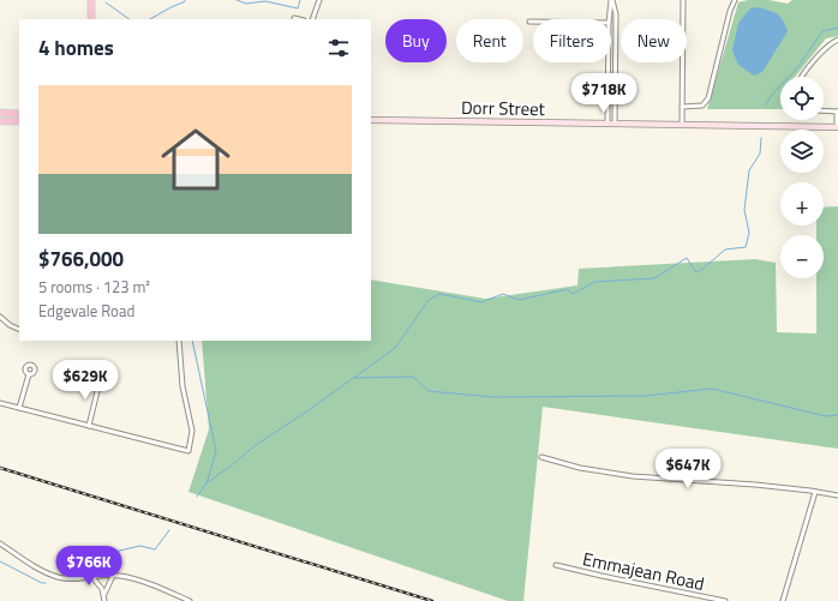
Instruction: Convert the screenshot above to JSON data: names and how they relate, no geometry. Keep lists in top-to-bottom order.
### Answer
{
  "streets": {
    "main road": ["Dorr Street"],
    "street": ["Emmajean Road"]
  },
  "page": {
    "chip": [
      "Buy",
      "Rent",
      "Filters",
      "New"
    ],
    "heading": "4 homes",
    "price": [
      "$718K",
      "$629K",
      "$647K",
      "$766K"
    ],
    "map_buttons": ["+", "−"],
    "list": [
      {
        "name": "$766,000",
        "note": "5 rooms · 123 m² · Edgevale Road"
      }
    ]
  }
}
